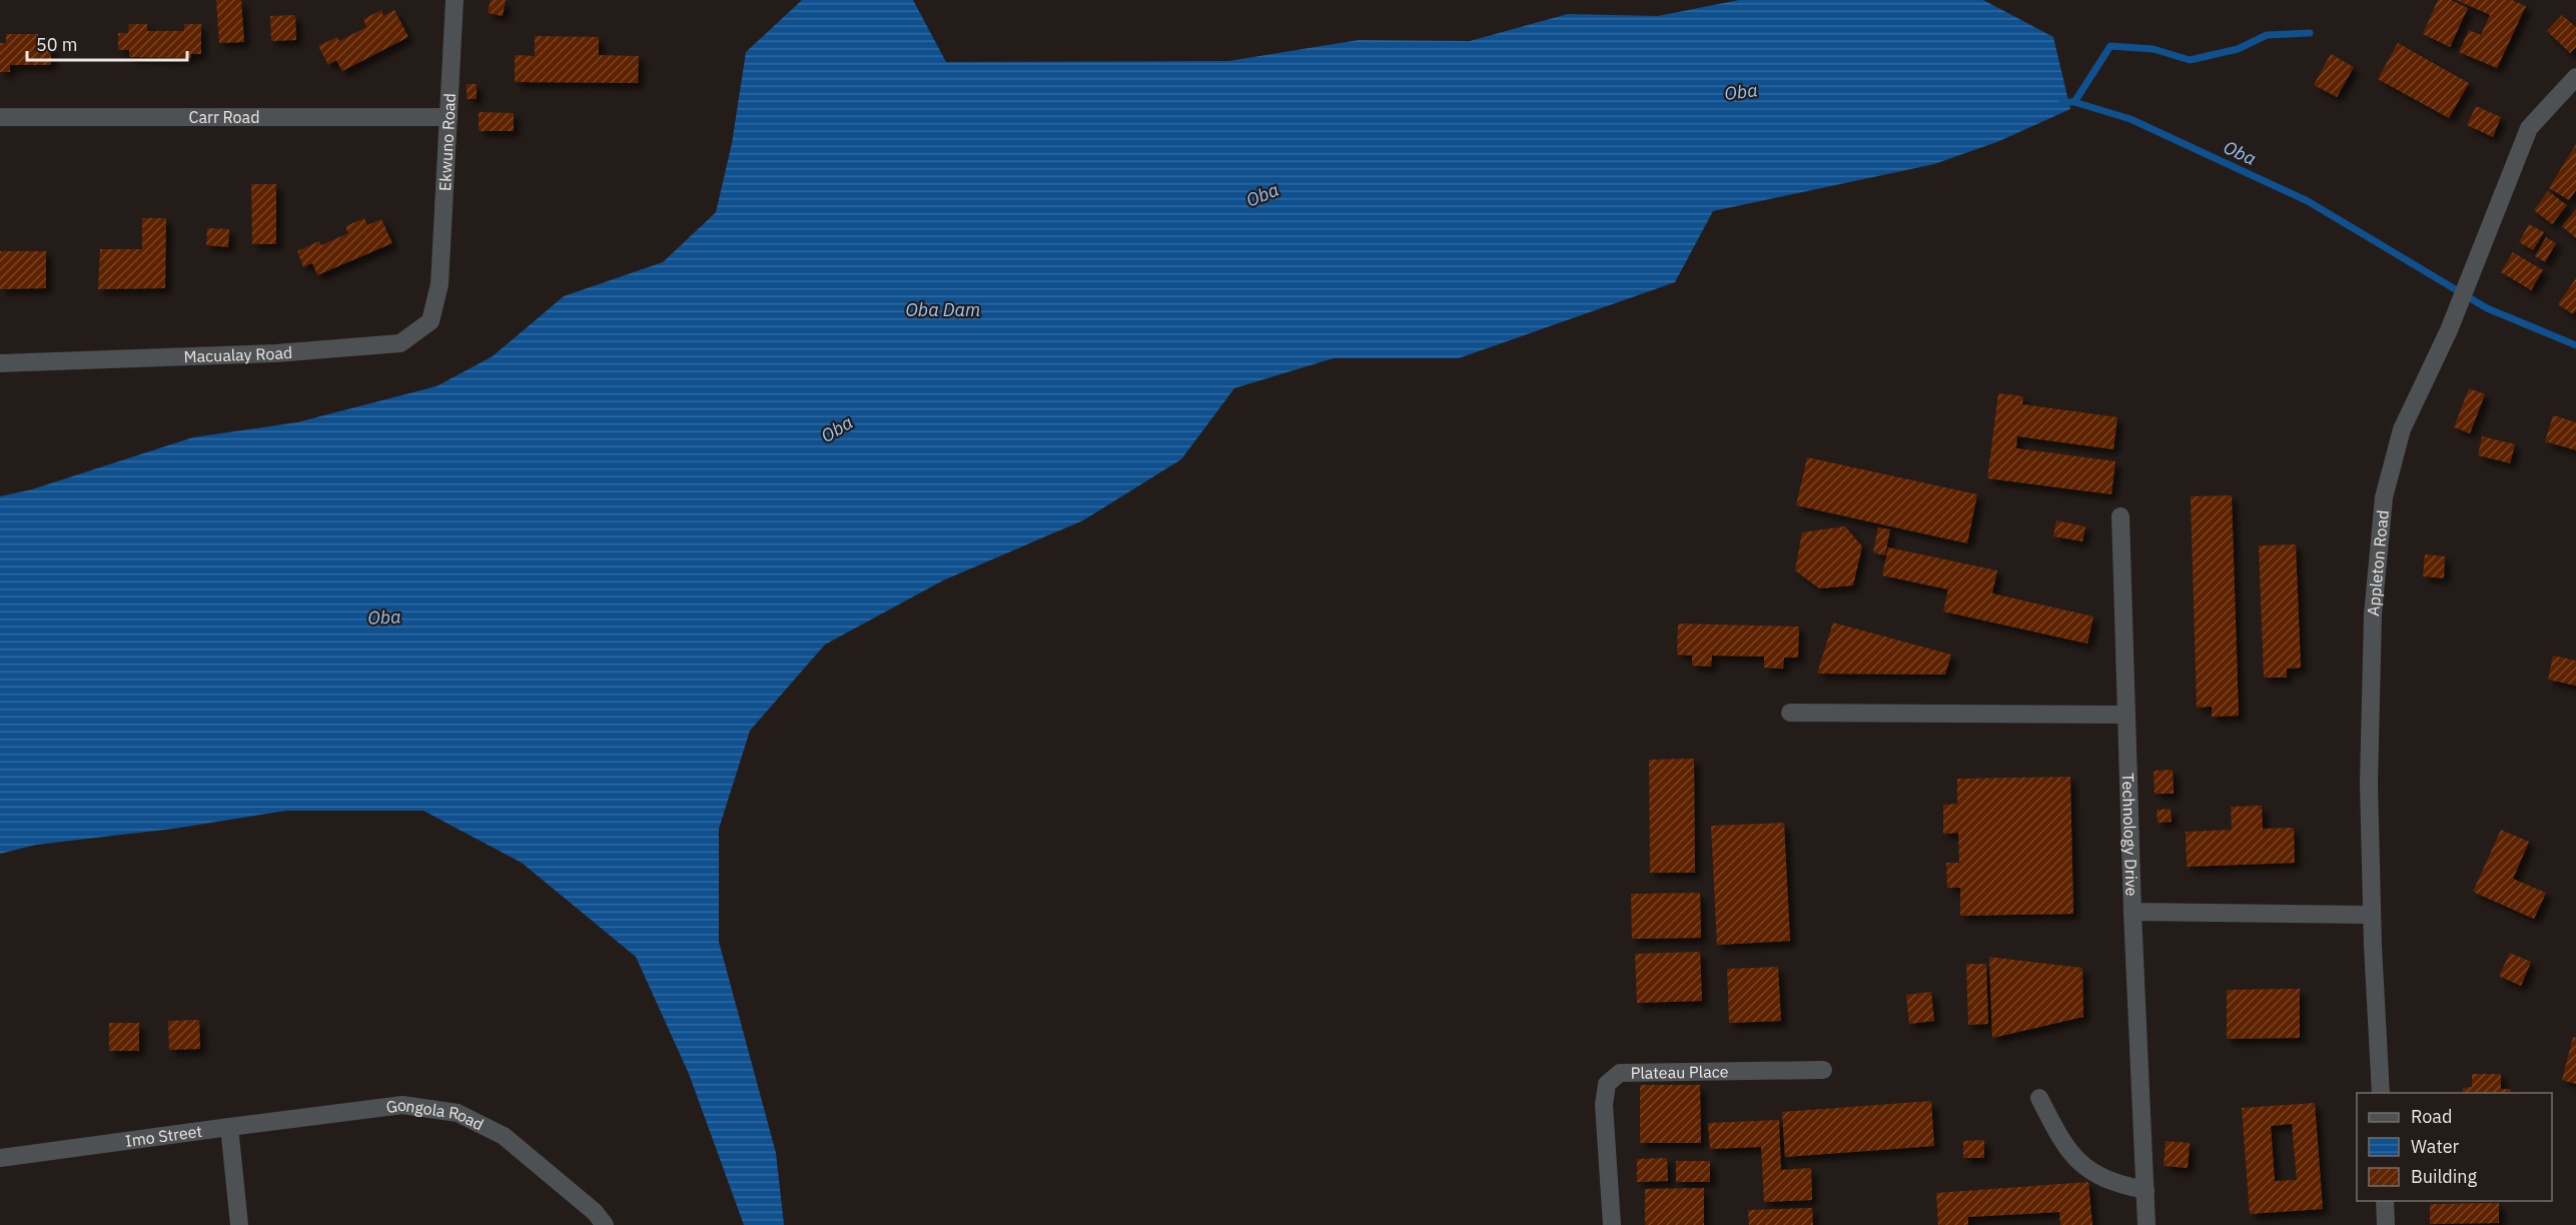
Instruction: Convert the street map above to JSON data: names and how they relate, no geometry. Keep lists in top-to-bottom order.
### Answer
{
  "streets": {
    "street": [
      "Carr Road",
      "Ekwuno Road",
      "Macualay Road",
      "Appleton Road",
      "Technology Drive",
      "Plateau Place",
      "Gongola Road",
      "Imo Street"
    ]
  },
  "crossings": [
    ["Carr Road", "Ekwuno Road"],
    ["Ekwuno Road", "Macualay Road"],
    ["Appleton Road", "Technology Drive"],
    ["Gongola Road", "Imo Street"]
  ],
  "water": ["Oba", "Oba Dam"],
  "legend": ["Road", "Water", "Building"],
  "scale_bar": "50 m"
}
